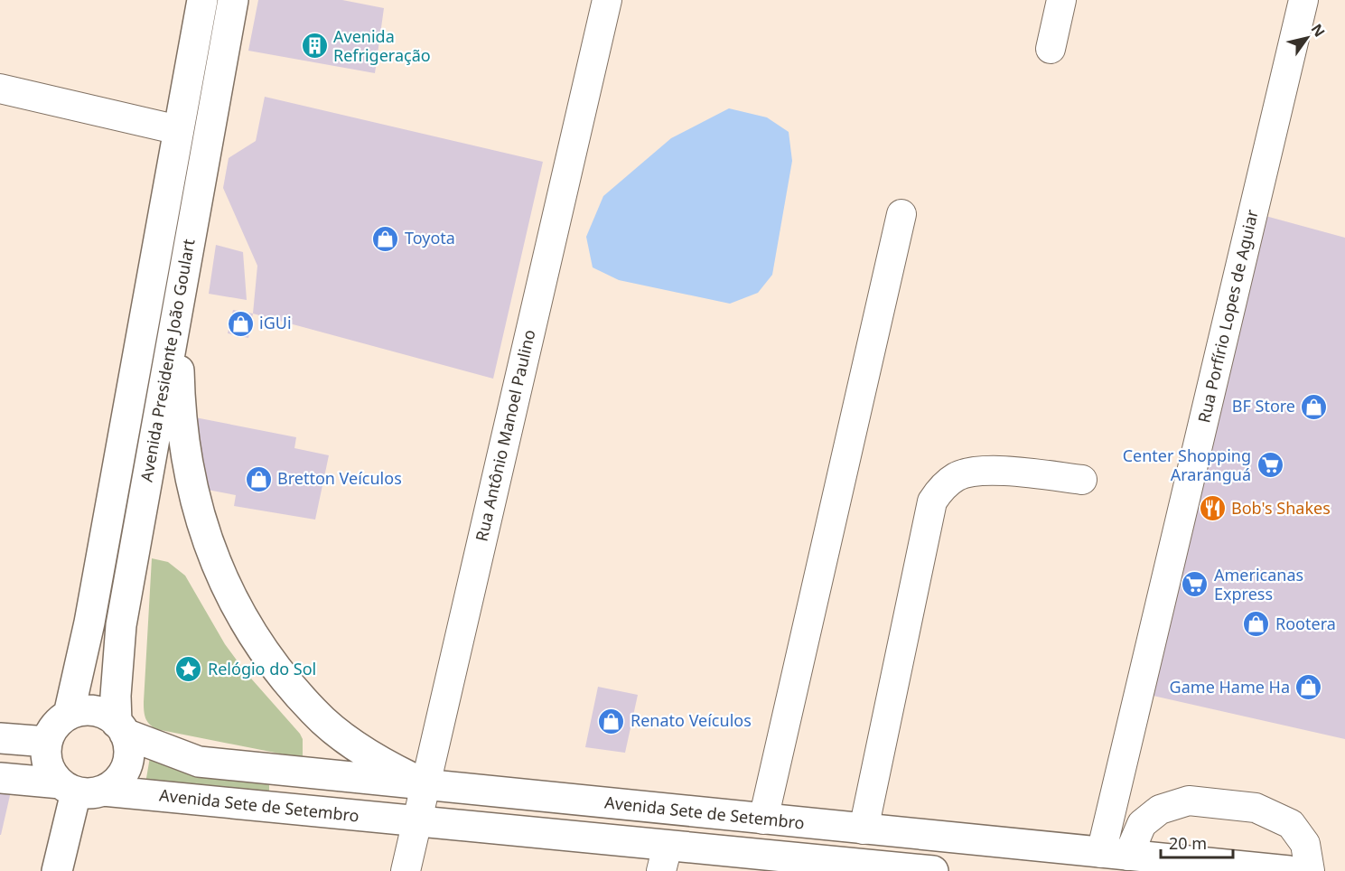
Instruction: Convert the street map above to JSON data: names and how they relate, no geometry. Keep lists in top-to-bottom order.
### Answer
{
  "streets": {
    "main road": ["Avenida Presidente João Goulart", "Avenida Sete de Setembro"],
    "street": ["Rua Porfírio Lopes de Aguiar", "Rua Antônio Manoel Paulino"]
  },
  "crossings": [
    ["Rua Porfírio Lopes de Aguiar", "Avenida Sete de Setembro"],
    ["Avenida Presidente João Goulart", "Avenida Sete de Setembro"],
    ["Rua Antônio Manoel Paulino", "Avenida Sete de Setembro"]
  ],
  "places": {
    "building": ["Avenida Refrigeração"],
    "shop": [
      "Toyota",
      "iGUi",
      "BF Store",
      "Bretton Veículos",
      "Rootera",
      "Game Hame Ha",
      "Renato Veículos"
    ],
    "supermarket": ["Center Shopping Araranguá", "Americanas Express"],
    "restaurant": ["Bob's Shakes"],
    "place": ["Relógio do Sol"]
  },
  "scale_bar": "20 m",
  "north": "top right"
}
